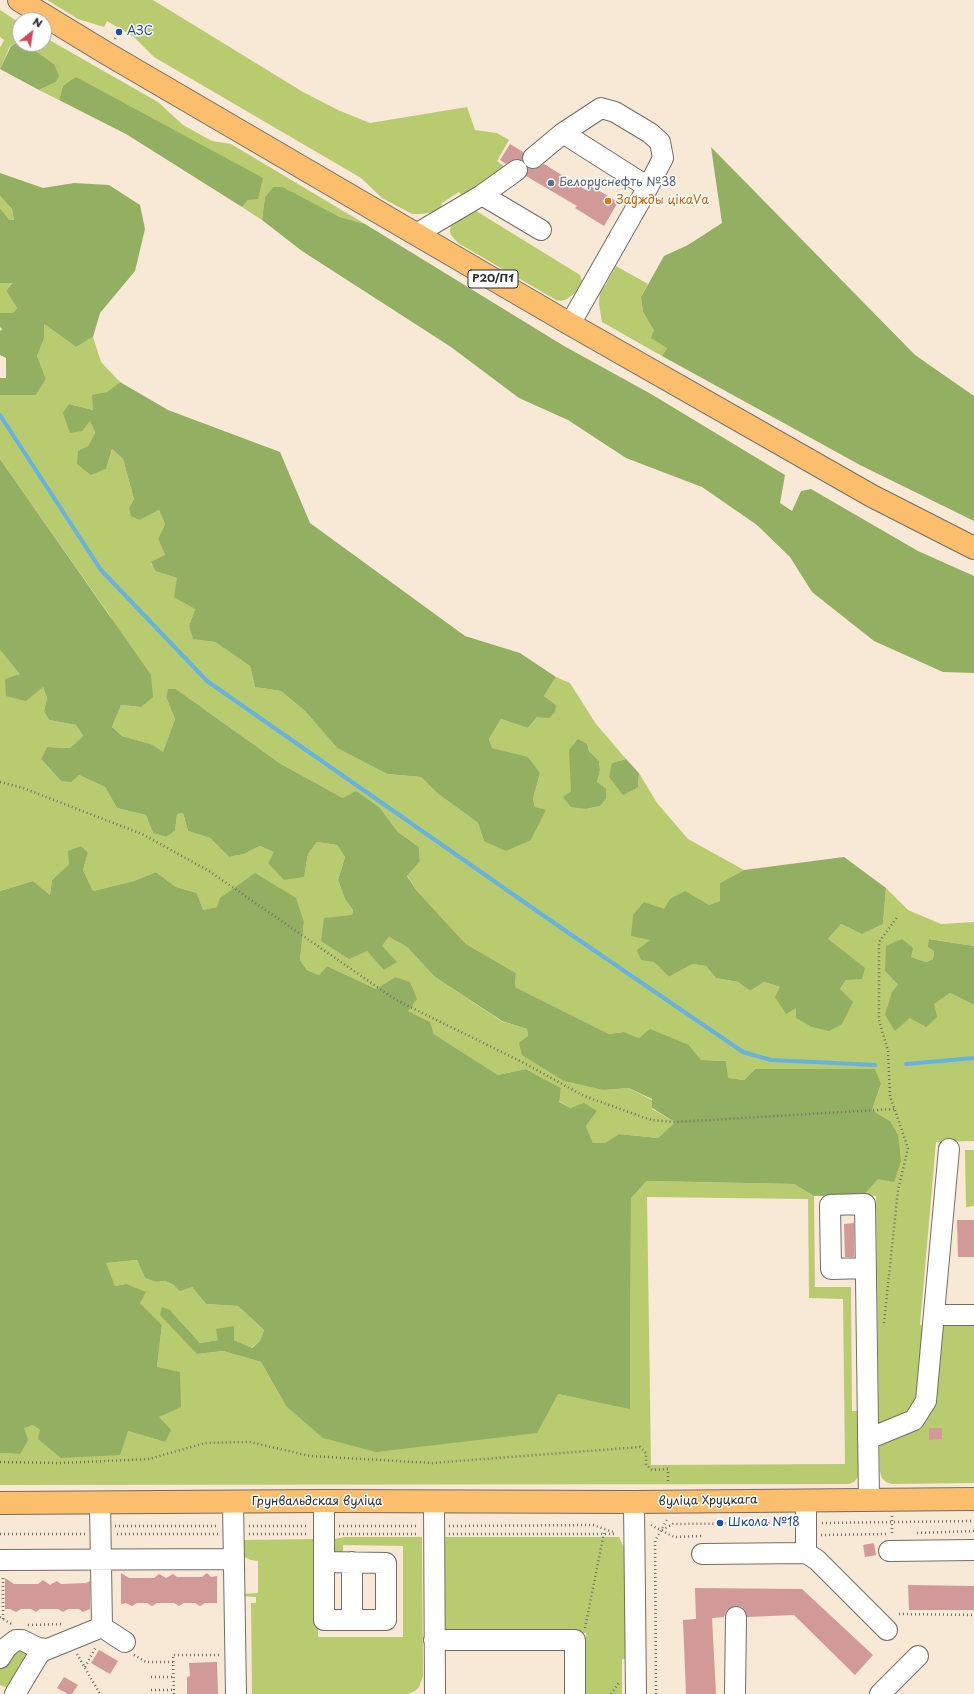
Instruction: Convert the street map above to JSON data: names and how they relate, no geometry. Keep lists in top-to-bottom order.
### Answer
{
  "streets": {
    "main road": ["Р20/П1", "вуліца Хруцкага", "Грунвальдская вуліца"]
  },
  "crossings": [
    ["вуліца Хруцкага", "Грунвальдская вуліца"]
  ],
  "places": [
    "АЗС",
    "Белоруснефть №38",
    "Заўжды цікаVа",
    "Школа №18"
  ],
  "north": "top right"
}
